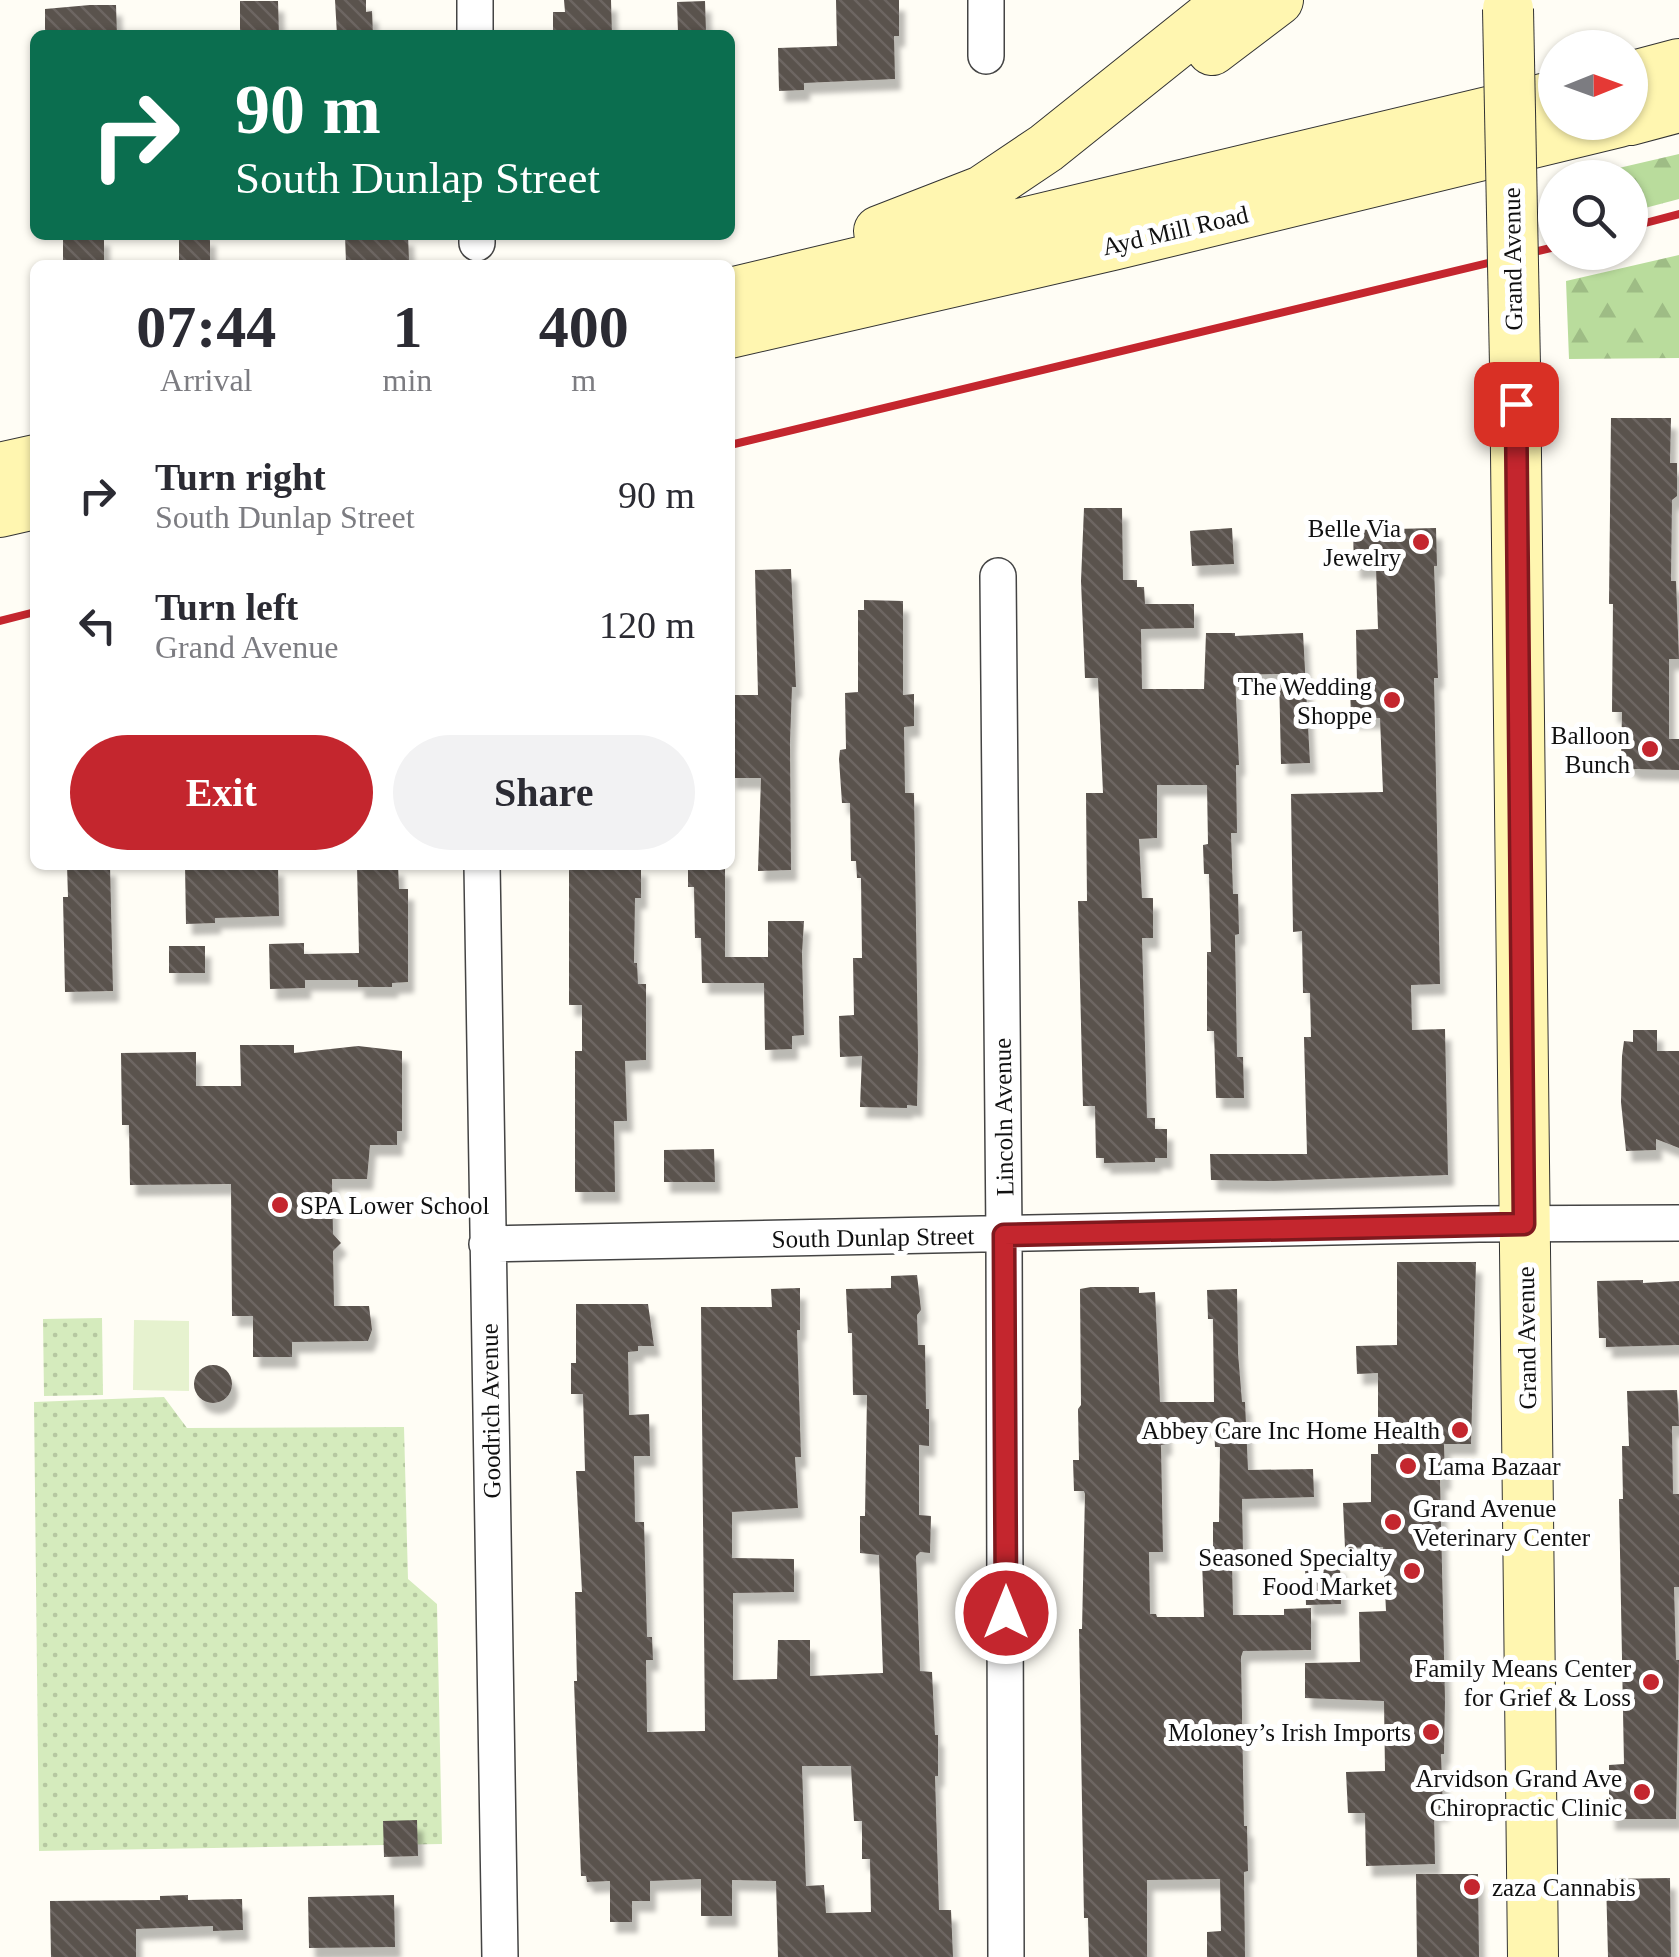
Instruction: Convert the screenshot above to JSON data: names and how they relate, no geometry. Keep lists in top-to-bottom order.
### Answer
{
  "streets": {
    "main road": ["Ayd Mill Road", "Grand Avenue"],
    "street": ["Lincoln Avenue", "South Dunlap Street", "Goodrich Avenue"]
  },
  "crossings": [
    ["Grand Avenue", "South Dunlap Street"],
    ["Lincoln Avenue", "South Dunlap Street"],
    ["South Dunlap Street", "Goodrich Avenue"]
  ],
  "places": [
    "Belle Via Jewelry",
    "The Wedding Shoppe",
    "Balloon Bunch",
    "SPA Lower School",
    "Abbey Care Inc Home Health",
    "Lama Bazaar",
    "Grand Avenue Veterinary Center",
    "Seasoned Specialty Food Market",
    "Family Means Center for Grief & Loss",
    "Moloney’s Irish Imports",
    "Arvidson Grand Ave Chiropractic Clinic",
    "zaza Cannabis"
  ],
  "north": "right",
  "page": {
    "turn": ["90 m", "South Dunlap Street"],
    "eta": [
      "07:44",
      "Arrival",
      "1",
      "min",
      "400",
      "m"
    ],
    "list": [
      {
        "name": "Turn right",
        "note": "South Dunlap Street",
        "value": "90 m"
      },
      {
        "name": "Turn left",
        "note": "Grand Avenue",
        "value": "120 m"
      }
    ],
    "buttons": ["Exit", "Share"]
  }
}
